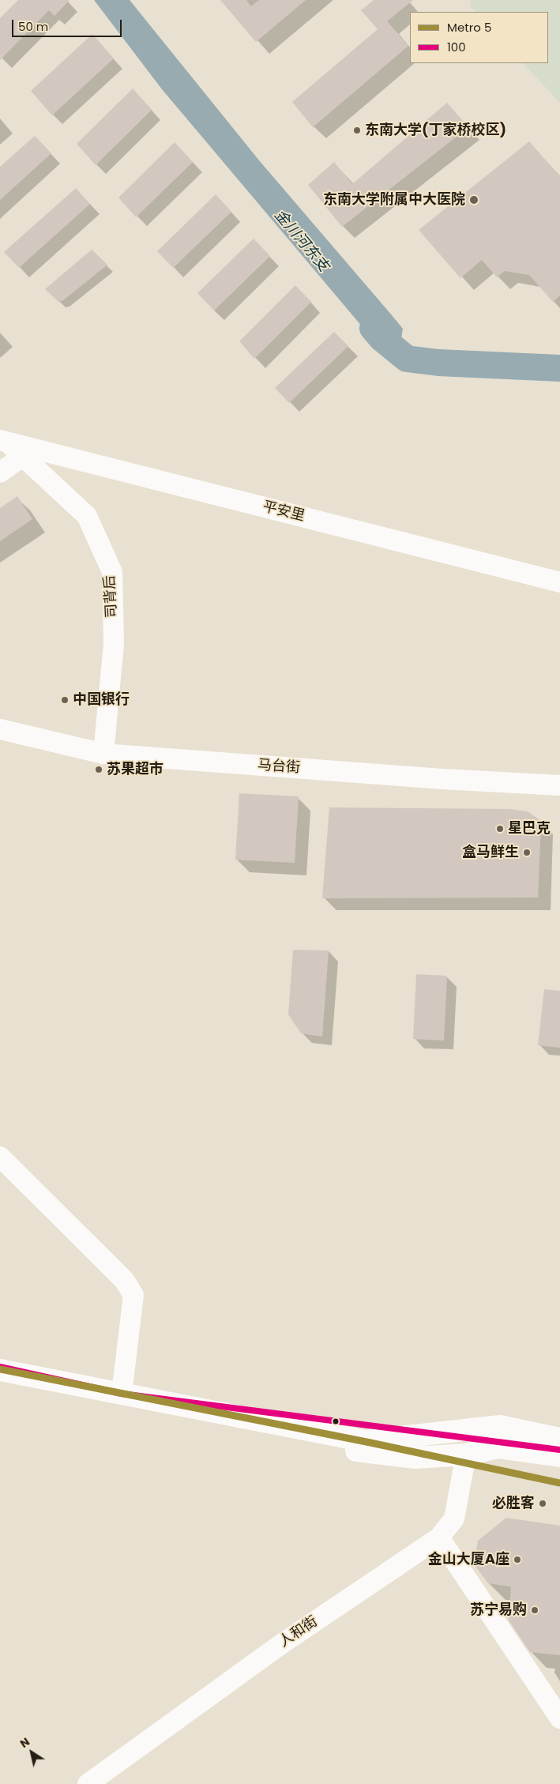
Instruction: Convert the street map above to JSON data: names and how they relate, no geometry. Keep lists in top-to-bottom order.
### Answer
{
  "streets": {
    "street": [
      "平安里",
      "司背后",
      "马台街",
      "人和街"
    ]
  },
  "crossings": [
    ["平安里", "司背后"],
    ["司背后", "马台街"]
  ],
  "water": ["金川河东支"],
  "places": [
    "东南大学(丁家桥校区)",
    "东南大学附属中大医院",
    "中国银行",
    "苏果超市",
    "星巴克",
    "盒马鲜生",
    "必胜客",
    "金山大厦A座",
    "苏宁易购"
  ],
  "lines": ["transit line 100", "metro line 5"],
  "legend": ["Metro 5", "100"],
  "scale_bar": "50 m",
  "north": "top left"
}
